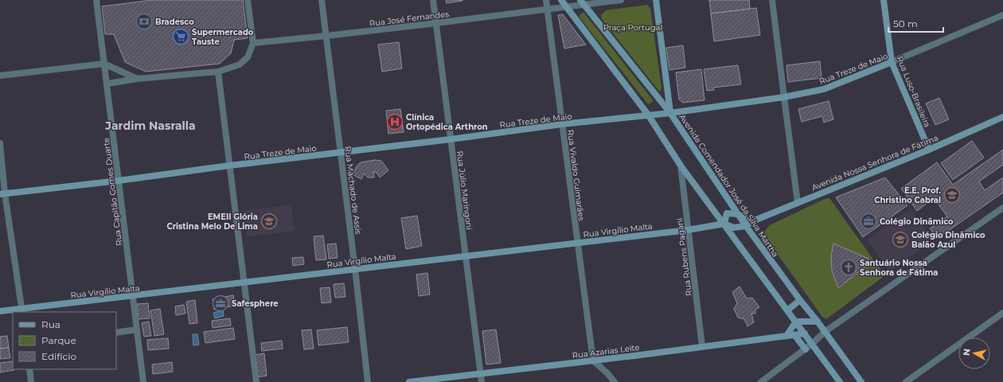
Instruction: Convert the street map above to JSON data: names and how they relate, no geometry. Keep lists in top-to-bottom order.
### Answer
{
  "streets": {
    "street": [
      "Rua José Fernandes",
      "Rua Treze de Maio",
      "Rua Luso-Brasileira",
      "Avenida Nossa Senhora de Fátima",
      "Rua Vivaldo Guimarães",
      "Avenida Comendador José da Silva Martha",
      "Rua Machado de Assis",
      "Rua Júlio Maringoni",
      "Rua Capitão Gomes Duarte",
      "Rua Virgílio Malta",
      "Rua Rubens Pagani",
      "Rua Azarias Leite"
    ]
  },
  "crossings": [
    ["Rua José Fernandes", "Rua Vivaldo Guimarães"],
    ["Rua José Fernandes", "Avenida Comendador José da Silva Martha"],
    ["Rua José Fernandes", "Rua Machado de Assis"],
    ["Rua José Fernandes", "Rua Júlio Maringoni"],
    ["Rua Treze de Maio", "Rua Luso-Brasileira"],
    ["Rua Treze de Maio", "Rua Vivaldo Guimarães"],
    ["Rua Treze de Maio", "Avenida Comendador José da Silva Martha"],
    ["Rua Treze de Maio", "Rua Machado de Assis"],
    ["Rua Treze de Maio", "Rua Júlio Maringoni"],
    ["Rua Treze de Maio", "Rua Capitão Gomes Duarte"],
    ["Rua Luso-Brasileira", "Avenida Nossa Senhora de Fátima"],
    ["Avenida Nossa Senhora de Fátima", "Avenida Comendador José da Silva Martha"],
    ["Rua Vivaldo Guimarães", "Rua Virgílio Malta"],
    ["Rua Vivaldo Guimarães", "Rua Azarias Leite"],
    ["Rua Machado de Assis", "Rua Virgílio Malta"],
    ["Rua Júlio Maringoni", "Rua Virgílio Malta"],
    ["Rua Júlio Maringoni", "Rua Azarias Leite"],
    ["Rua Capitão Gomes Duarte", "Rua Virgílio Malta"],
    ["Rua Virgílio Malta", "Rua Rubens Pagani"],
    ["Rua Rubens Pagani", "Rua Azarias Leite"]
  ],
  "districts": ["Jardim Nasralla"],
  "parks": ["Praça Portugal"],
  "places": {
    "bank": ["Bradesco"],
    "supermarket": ["Supermercado Tauste"],
    "hospital": ["Clínica Ortopédica Arthron"],
    "school or university": ["E.E. Prof. Christino Cabral", "EMEII Glória Cristina Melo De Lima", "Colégio Dinâmico Balão Azul"],
    "office": ["Colégio Dinãmico", "Safesphere"],
    "church": ["Santuário Nossa Senhora de Fátima"]
  },
  "legend": ["Rua", "Parque", "Edifício"],
  "scale_bar": "50 m",
  "north": "left"
}
